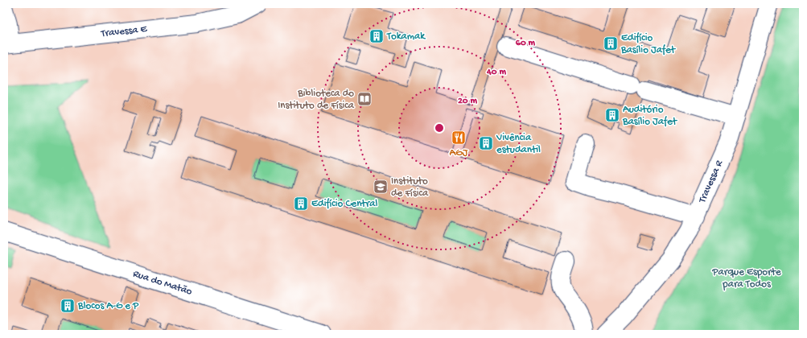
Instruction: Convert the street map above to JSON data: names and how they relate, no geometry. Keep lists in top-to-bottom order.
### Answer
{
  "streets": {
    "street": ["Travessa E", "Travessa R", "Rua do Matão"]
  },
  "parks": ["Parque Esporte para Todos"],
  "places": {
    "building": [
      "Tokamak",
      "Edifício Basílio Jafet",
      "Auditório Basílio Jafet",
      "Vivência estudantil",
      "Edifício Central",
      "Blocos A-G e P"
    ],
    "library": ["Biblioteca do Instituto de Física"],
    "restaurant": ["AGJ"],
    "school or university": ["Instituto de Física"]
  },
  "rings": ["60 m", "40 m", "20 m"]
}
